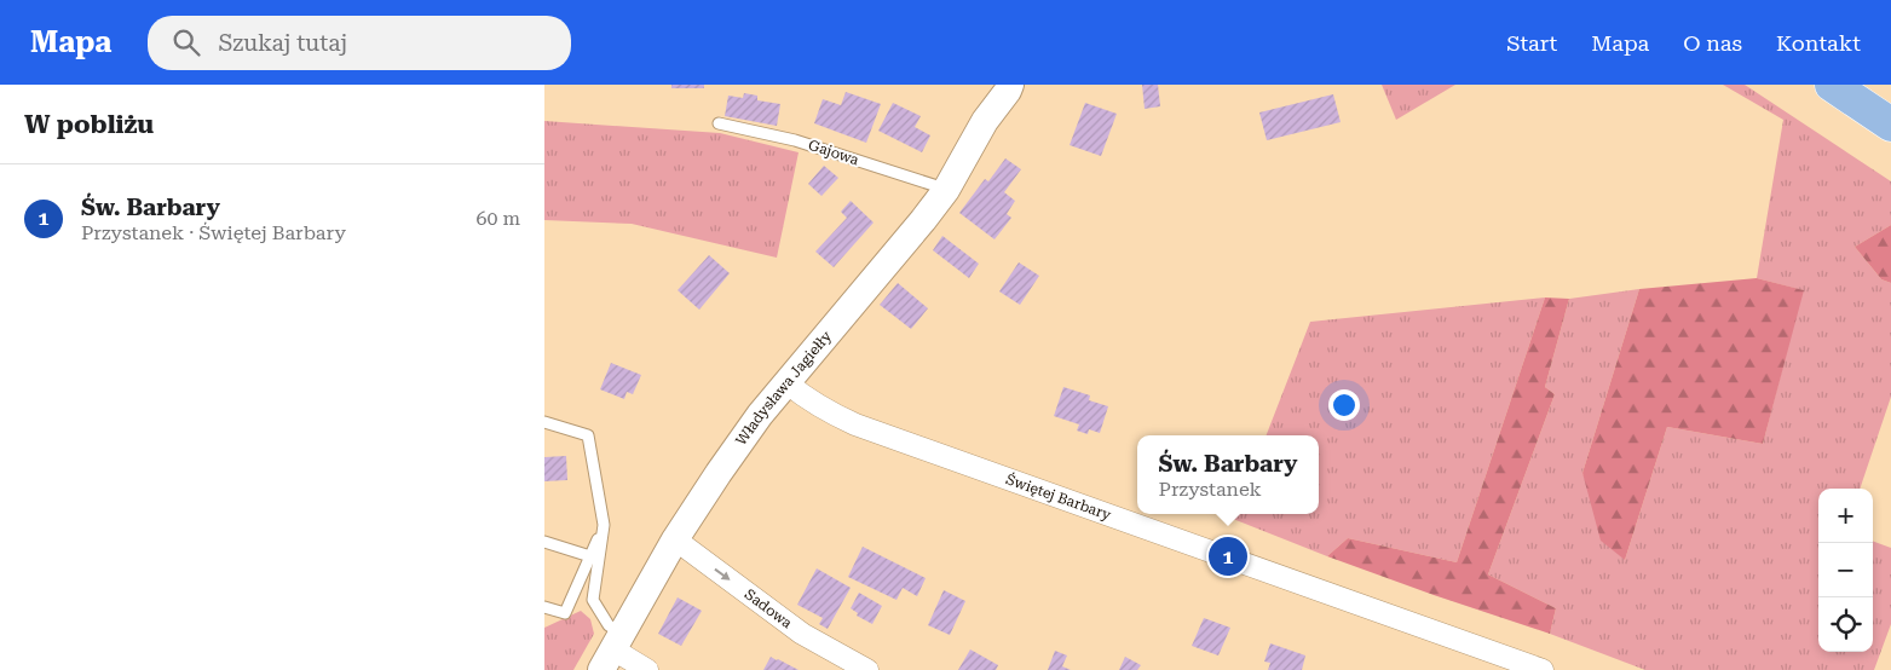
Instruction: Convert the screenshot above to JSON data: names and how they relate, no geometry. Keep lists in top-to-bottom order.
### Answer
{
  "streets": {
    "street": ["Władysława Jagiełły", "Świętej Barbary", "Sadowa"],
    "lane": ["Gajowa"]
  },
  "crossings": [
    ["Gajowa", "Władysława Jagiełły"],
    ["Władysława Jagiełły", "Świętej Barbary"],
    ["Władysława Jagiełły", "Sadowa"]
  ],
  "one_way": ["Sadowa"],
  "page": {
    "header": "Mapa",
    "search": "Szukaj tutaj",
    "nav": [
      "Start",
      "Mapa",
      "O nas",
      "Kontakt"
    ],
    "heading": "W pobliżu",
    "list": [
      {
        "mark": "1",
        "name": "Św. Barbary",
        "note": "Przystanek · Świętej Barbary",
        "value": "60 m"
      }
    ],
    "popup": ["Św. Barbary", "Przystanek"],
    "map_buttons": ["+", "−"],
    "pins": "1"
  }
}
